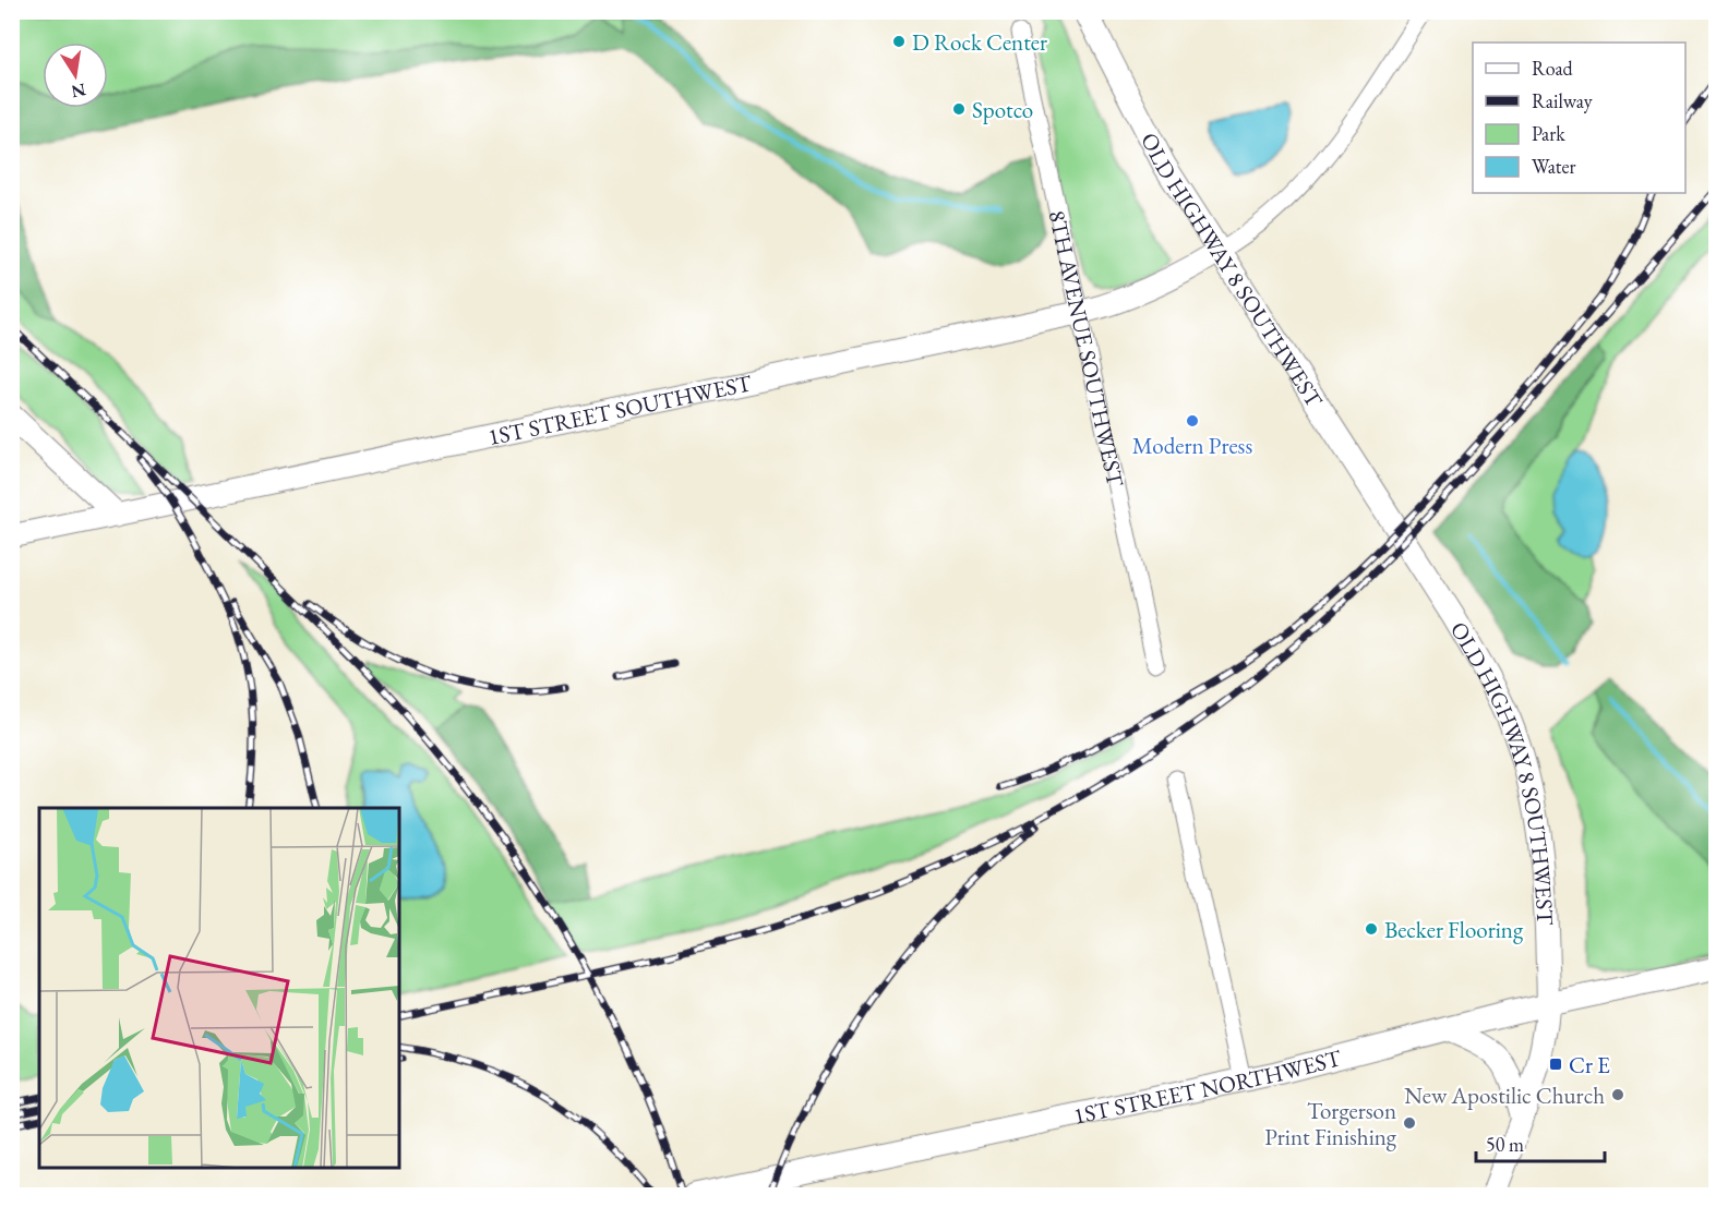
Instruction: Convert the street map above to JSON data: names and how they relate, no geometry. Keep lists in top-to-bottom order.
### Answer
{
  "streets": {
    "street": [
      "OLD HIGHWAY 8 SOUTHWEST",
      "8TH AVENUE SOUTHWEST",
      "1ST STREET SOUTHWEST",
      "1ST STREET NORTHWEST"
    ]
  },
  "crossings": [
    ["OLD HIGHWAY 8 SOUTHWEST", "1ST STREET SOUTHWEST"],
    ["OLD HIGHWAY 8 SOUTHWEST", "1ST STREET NORTHWEST"],
    ["8TH AVENUE SOUTHWEST", "1ST STREET SOUTHWEST"]
  ],
  "places": {
    "other": [
      "D Rock Center",
      "Spotco",
      "Modern Press",
      "Becker Flooring",
      "New Apostilic Church",
      "Torgerson Print Finishing"
    ],
    "transit": ["Cr E"]
  },
  "legend": [
    "Road",
    "Railway",
    "Park",
    "Water"
  ],
  "scale_bar": "50 m",
  "north": "bottom"
}
